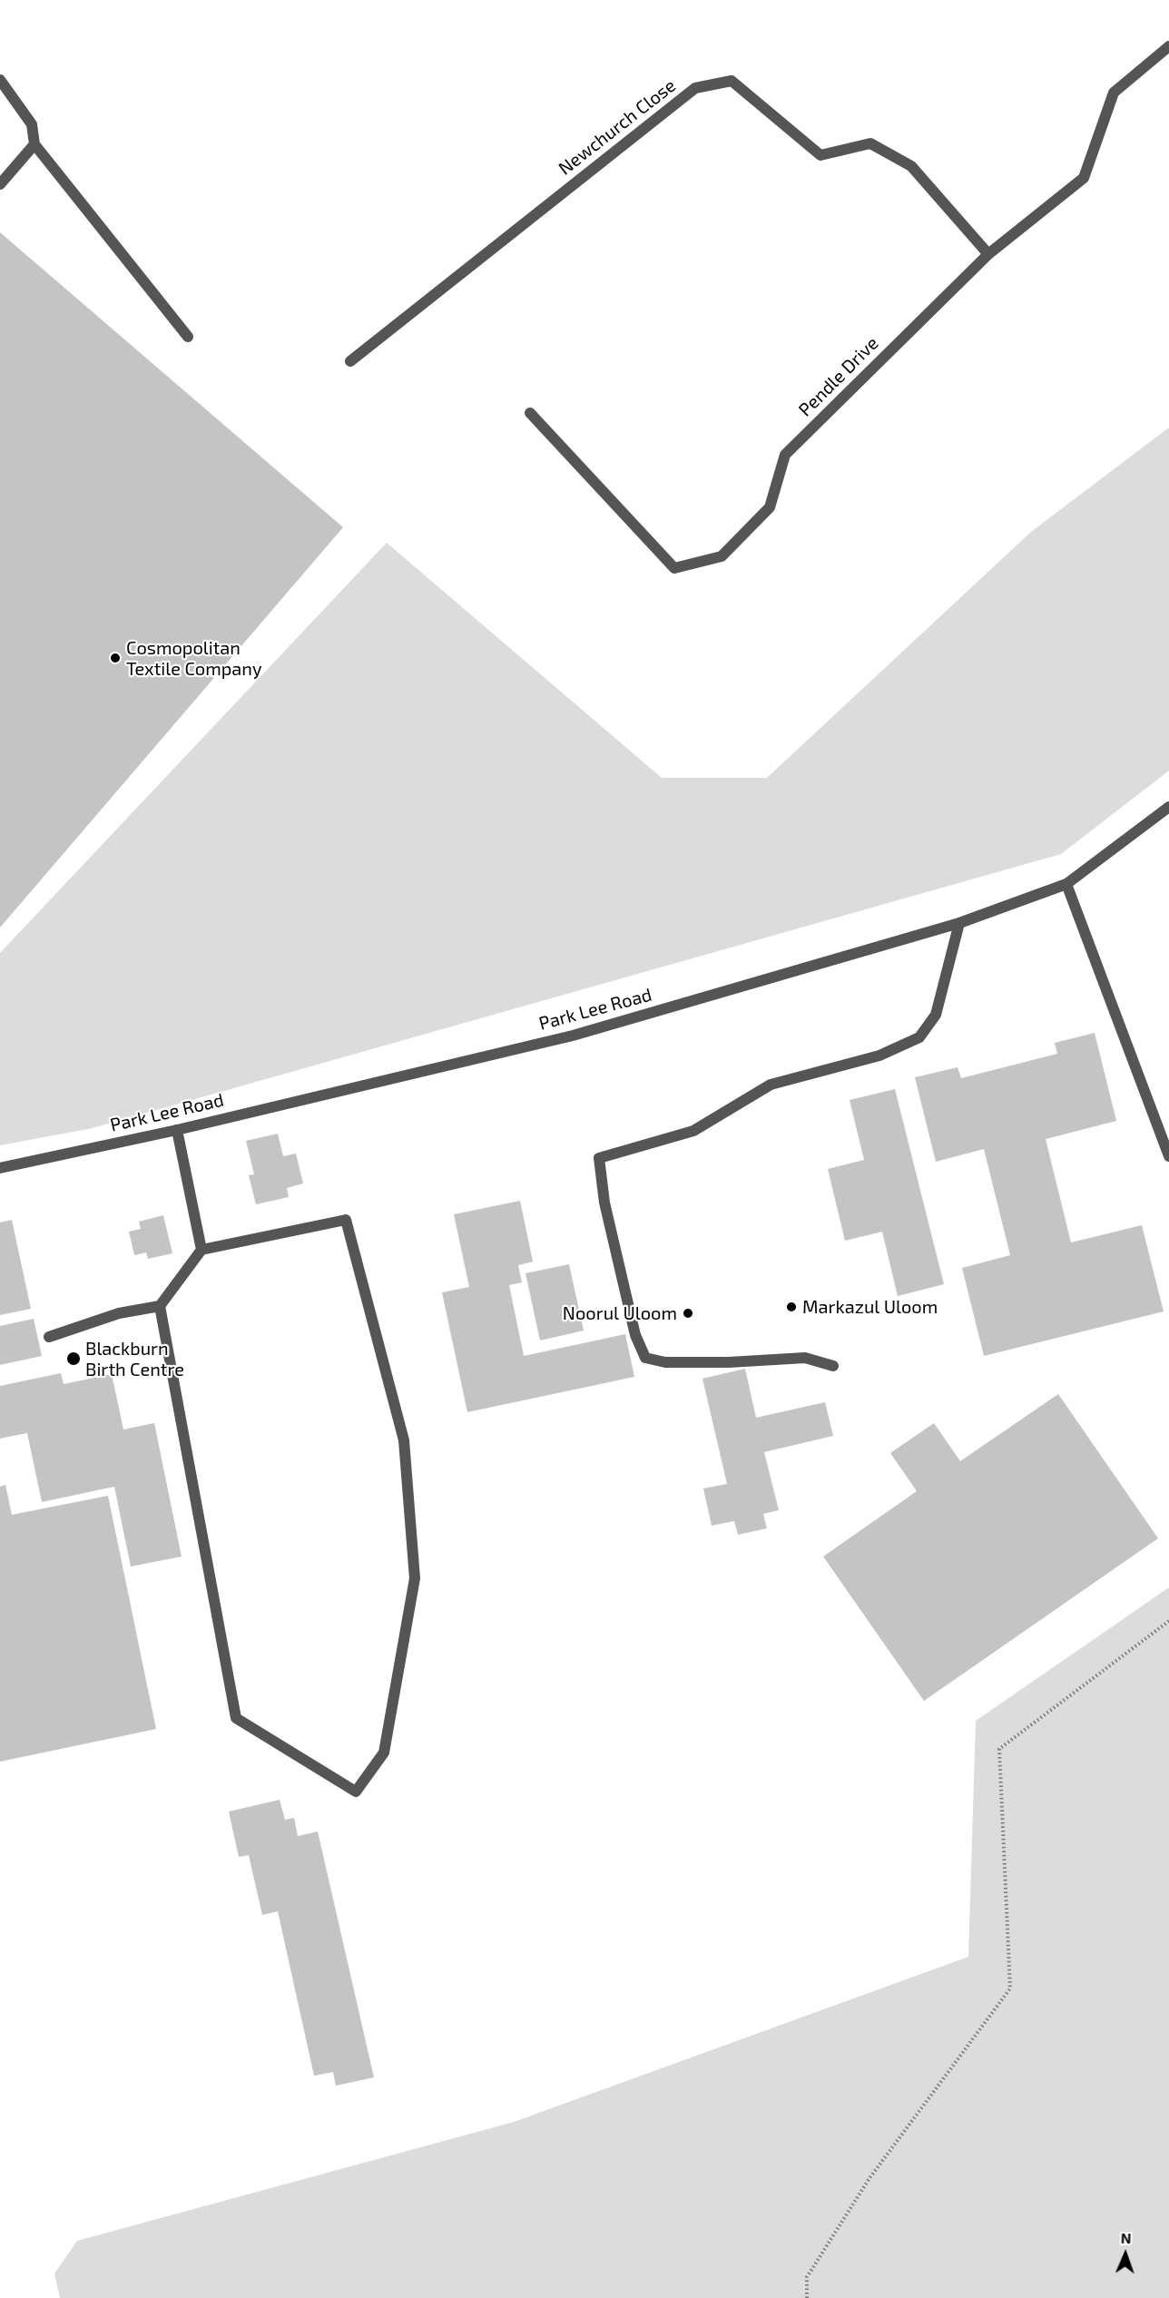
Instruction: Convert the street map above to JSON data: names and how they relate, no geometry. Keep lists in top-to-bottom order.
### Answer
{
  "streets": {
    "street": ["Newchurch Close", "Pendle Drive", "Park Lee Road"]
  },
  "crossings": [
    ["Newchurch Close", "Pendle Drive"]
  ],
  "places": [
    "Cosmopolitan Textile Company",
    "Markazul Uloom",
    "Noorul Uloom",
    "Blackburn Birth Centre"
  ],
  "north": "top"
}
